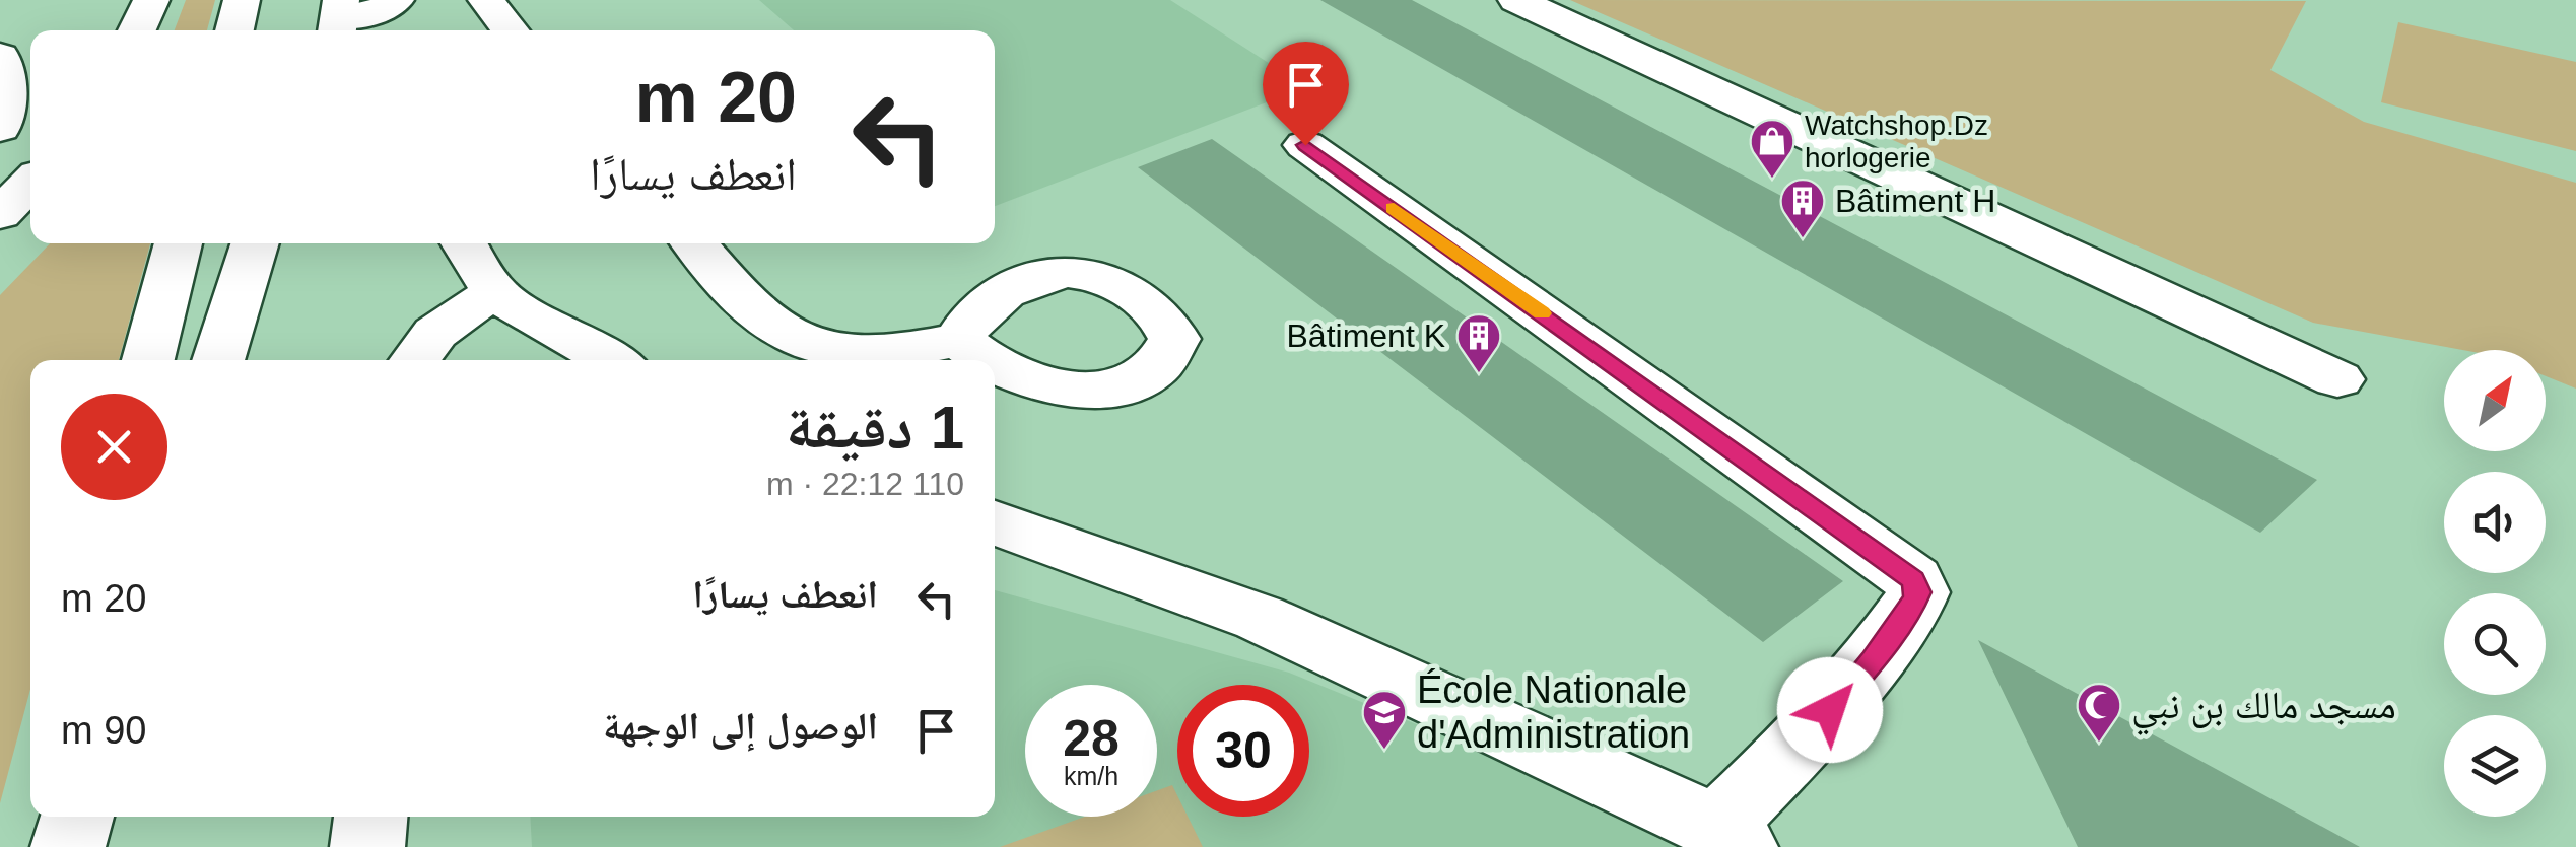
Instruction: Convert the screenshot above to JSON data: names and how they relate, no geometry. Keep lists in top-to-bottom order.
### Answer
{
  "places": {
    "shop": ["Watchshop.Dz horlogerie"],
    "building": ["Bâtiment H", "Bâtiment K"],
    "mosque": ["مسجد مالك بن نبي"],
    "school or university": ["École Nationale d'Administration"]
  },
  "north": "top right",
  "page": {
    "turn": ["20 m", "انعطف يسارًا"],
    "heading": ["1 دقيقة", "110 m · 22:12"],
    "list": [
      {
        "name": "انعطف يسارًا",
        "value": "20 m"
      },
      {
        "name": "الوصول إلى الوجهة",
        "value": "90 m"
      }
    ],
    "speed": "28 km/h",
    "limit": "30"
  }
}
